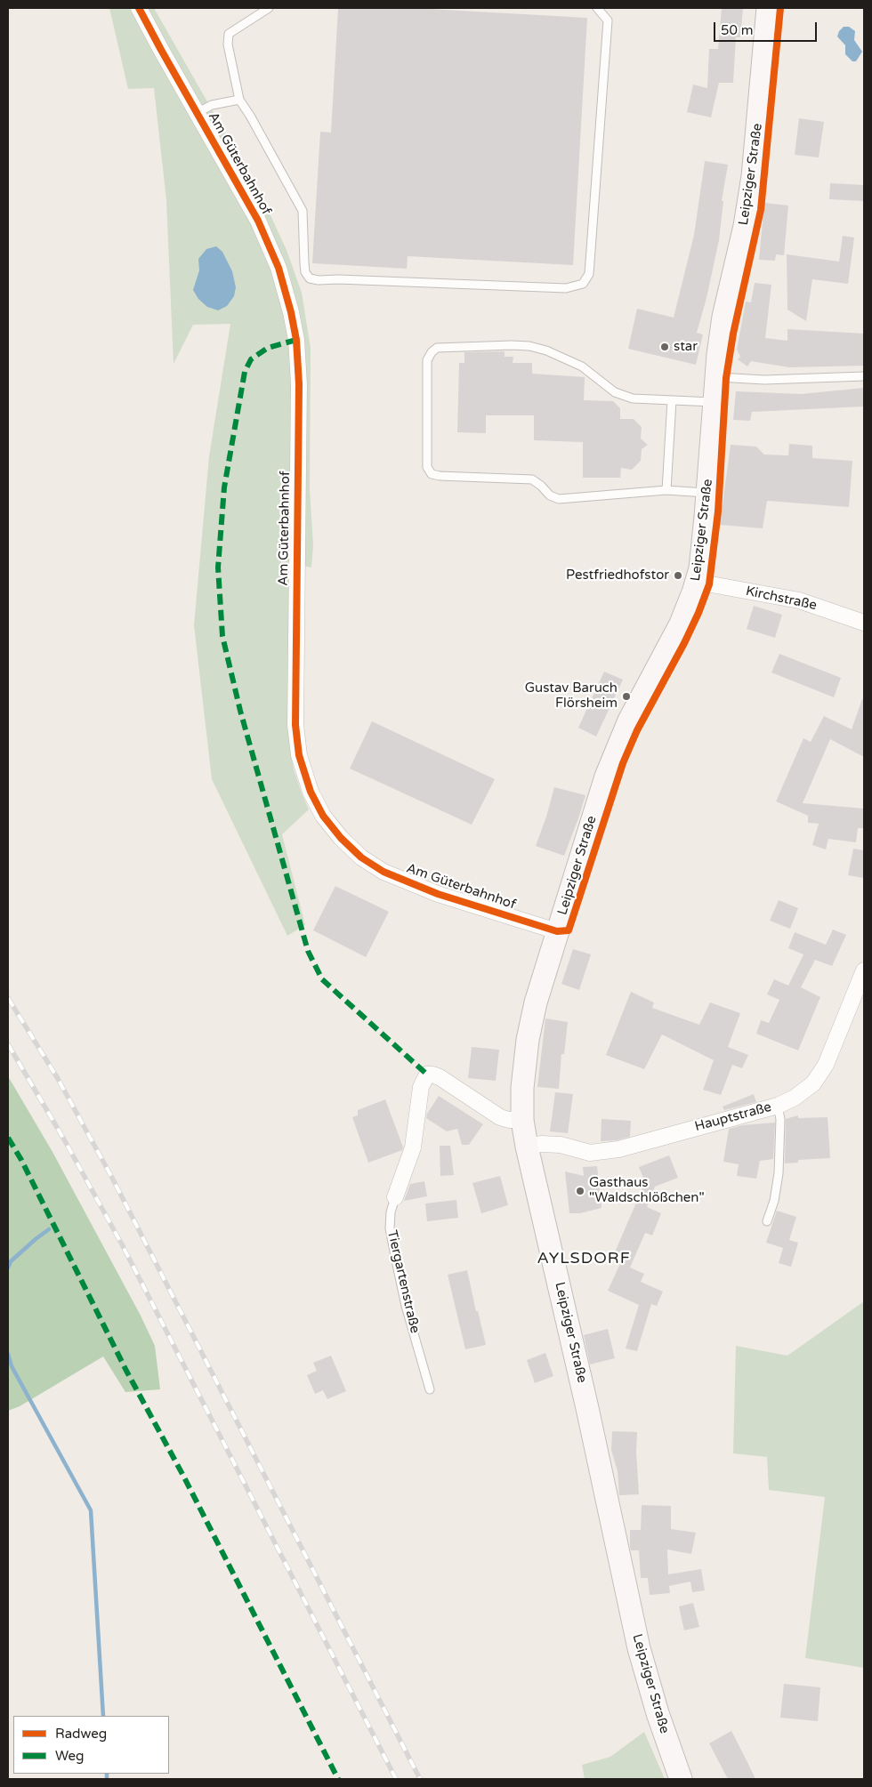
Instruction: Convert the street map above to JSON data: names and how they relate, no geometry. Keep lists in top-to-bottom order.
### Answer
{
  "streets": {
    "street": [
      "Am Güterbahnhof",
      "Leipziger Straße",
      "Kirchstraße",
      "Hauptstraße",
      "Tiergartenstraße"
    ]
  },
  "crossings": [
    ["Am Güterbahnhof", "Leipziger Straße"],
    ["Leipziger Straße", "Kirchstraße"],
    ["Leipziger Straße", "Hauptstraße"],
    ["Leipziger Straße", "Tiergartenstraße"]
  ],
  "districts": ["AYLSDORF"],
  "places": [
    "star",
    "Pestfriedhofstor",
    "Gustav Baruch Flörsheim",
    "Gasthaus \"Waldschlößchen\""
  ],
  "legend": ["Radweg", "Weg"],
  "scale_bar": "50 m"
}
